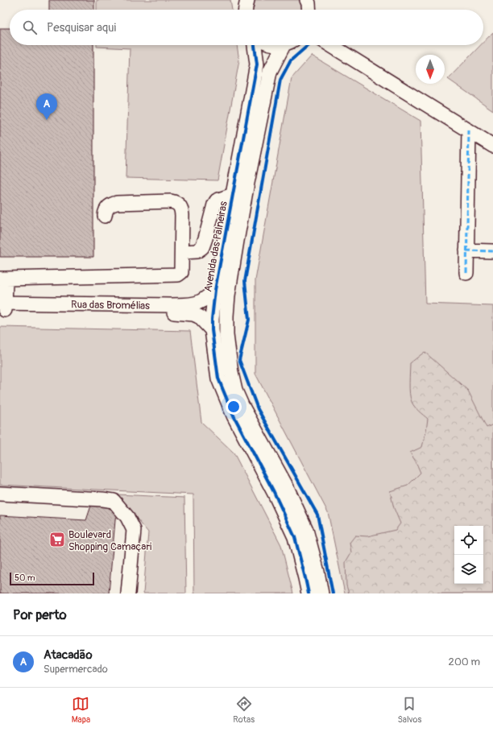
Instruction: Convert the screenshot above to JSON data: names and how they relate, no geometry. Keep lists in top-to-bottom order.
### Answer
{
  "streets": {
    "street": ["Avenida das Palneiras", "Rua das Bromélias"]
  },
  "crossings": [
    ["Avenida das Palneiras", "Rua das Bromélias"]
  ],
  "places": {
    "supermarket": ["Boulevard Shopping Camaçari"]
  },
  "scale_bar": "50 m",
  "north": "bottom",
  "page": {
    "search": "Pesquisar aqui",
    "pins": "A",
    "scale": "50 m",
    "heading": "Por perto",
    "list": [
      {
        "mark": "A",
        "name": "Atacadão",
        "note": "Supermercado",
        "value": "200 m"
      }
    ],
    "nav": ["Mapa", "Rotas", "Salvos"]
  }
}
